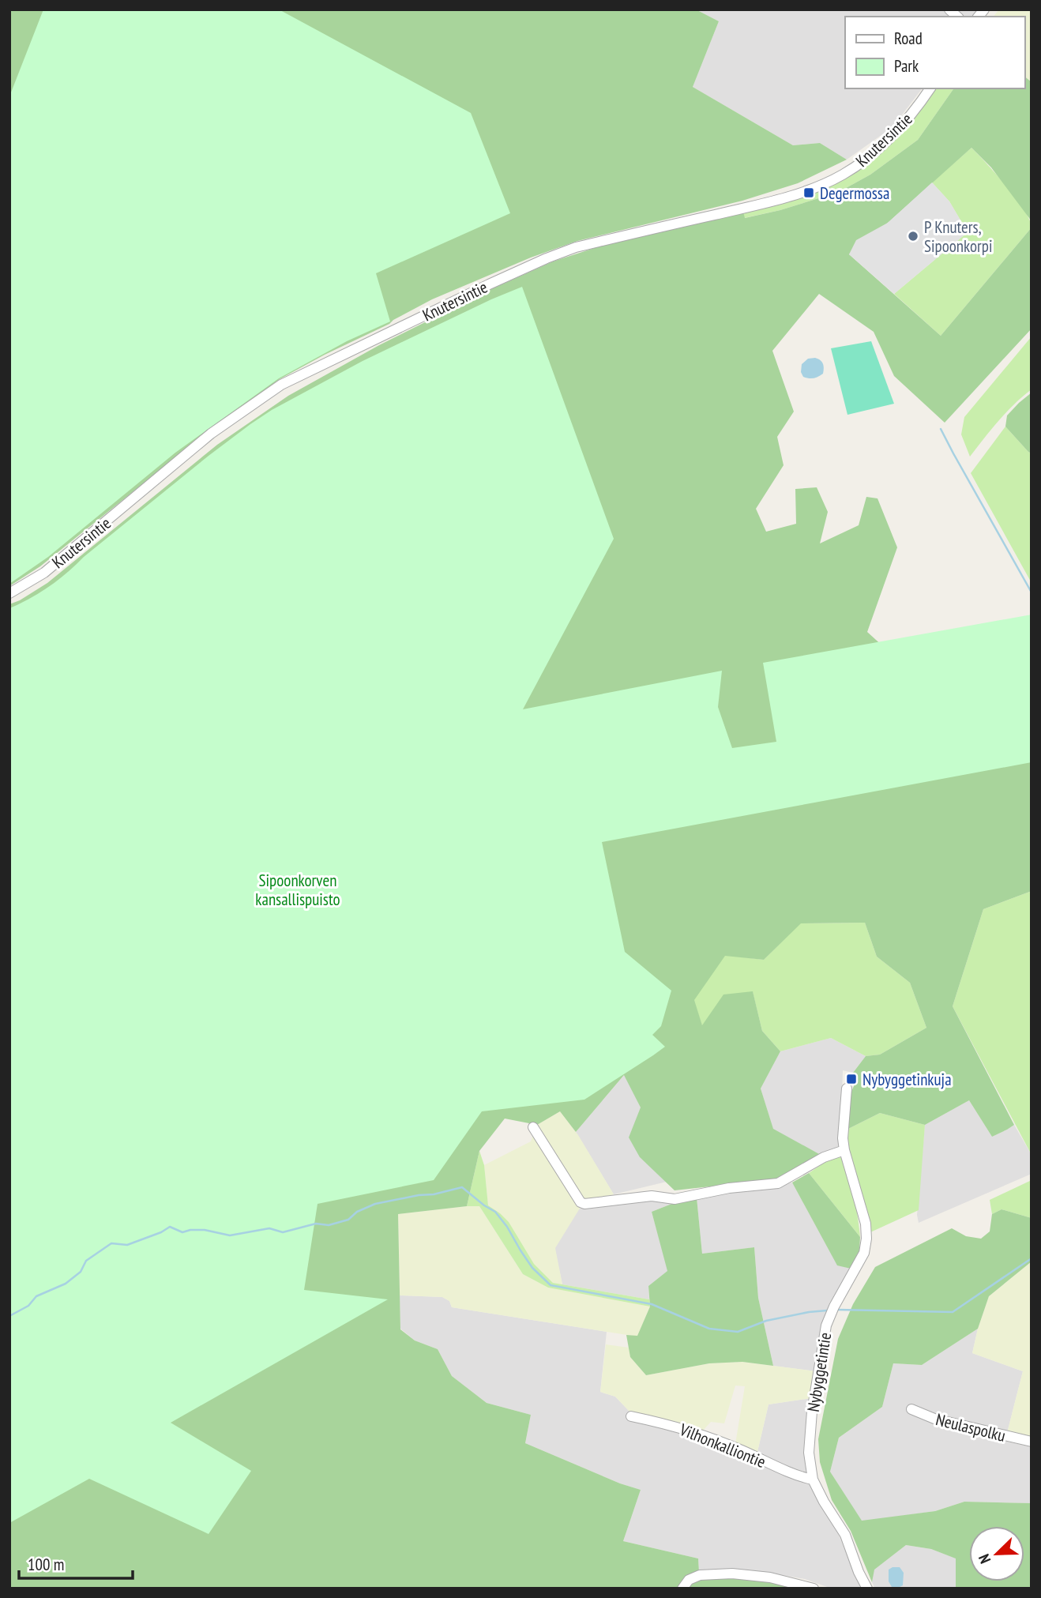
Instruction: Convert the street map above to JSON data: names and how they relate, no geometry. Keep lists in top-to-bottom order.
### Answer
{
  "streets": {
    "street": [
      "Knutersintie",
      "Nybyggetintie",
      "Neulaspolku",
      "Vilhonkalliontie"
    ]
  },
  "crossings": [
    ["Nybyggetintie", "Vilhonkalliontie"]
  ],
  "parks": ["Sipoonkorven kansallispuisto"],
  "places": {
    "transit": ["Degermossa", "Nybyggetinkuja"],
    "other": ["P Knuters, Sipoonkorpi"]
  },
  "legend": ["Road", "Park"],
  "scale_bar": "100 m",
  "north": "bottom left"
}
